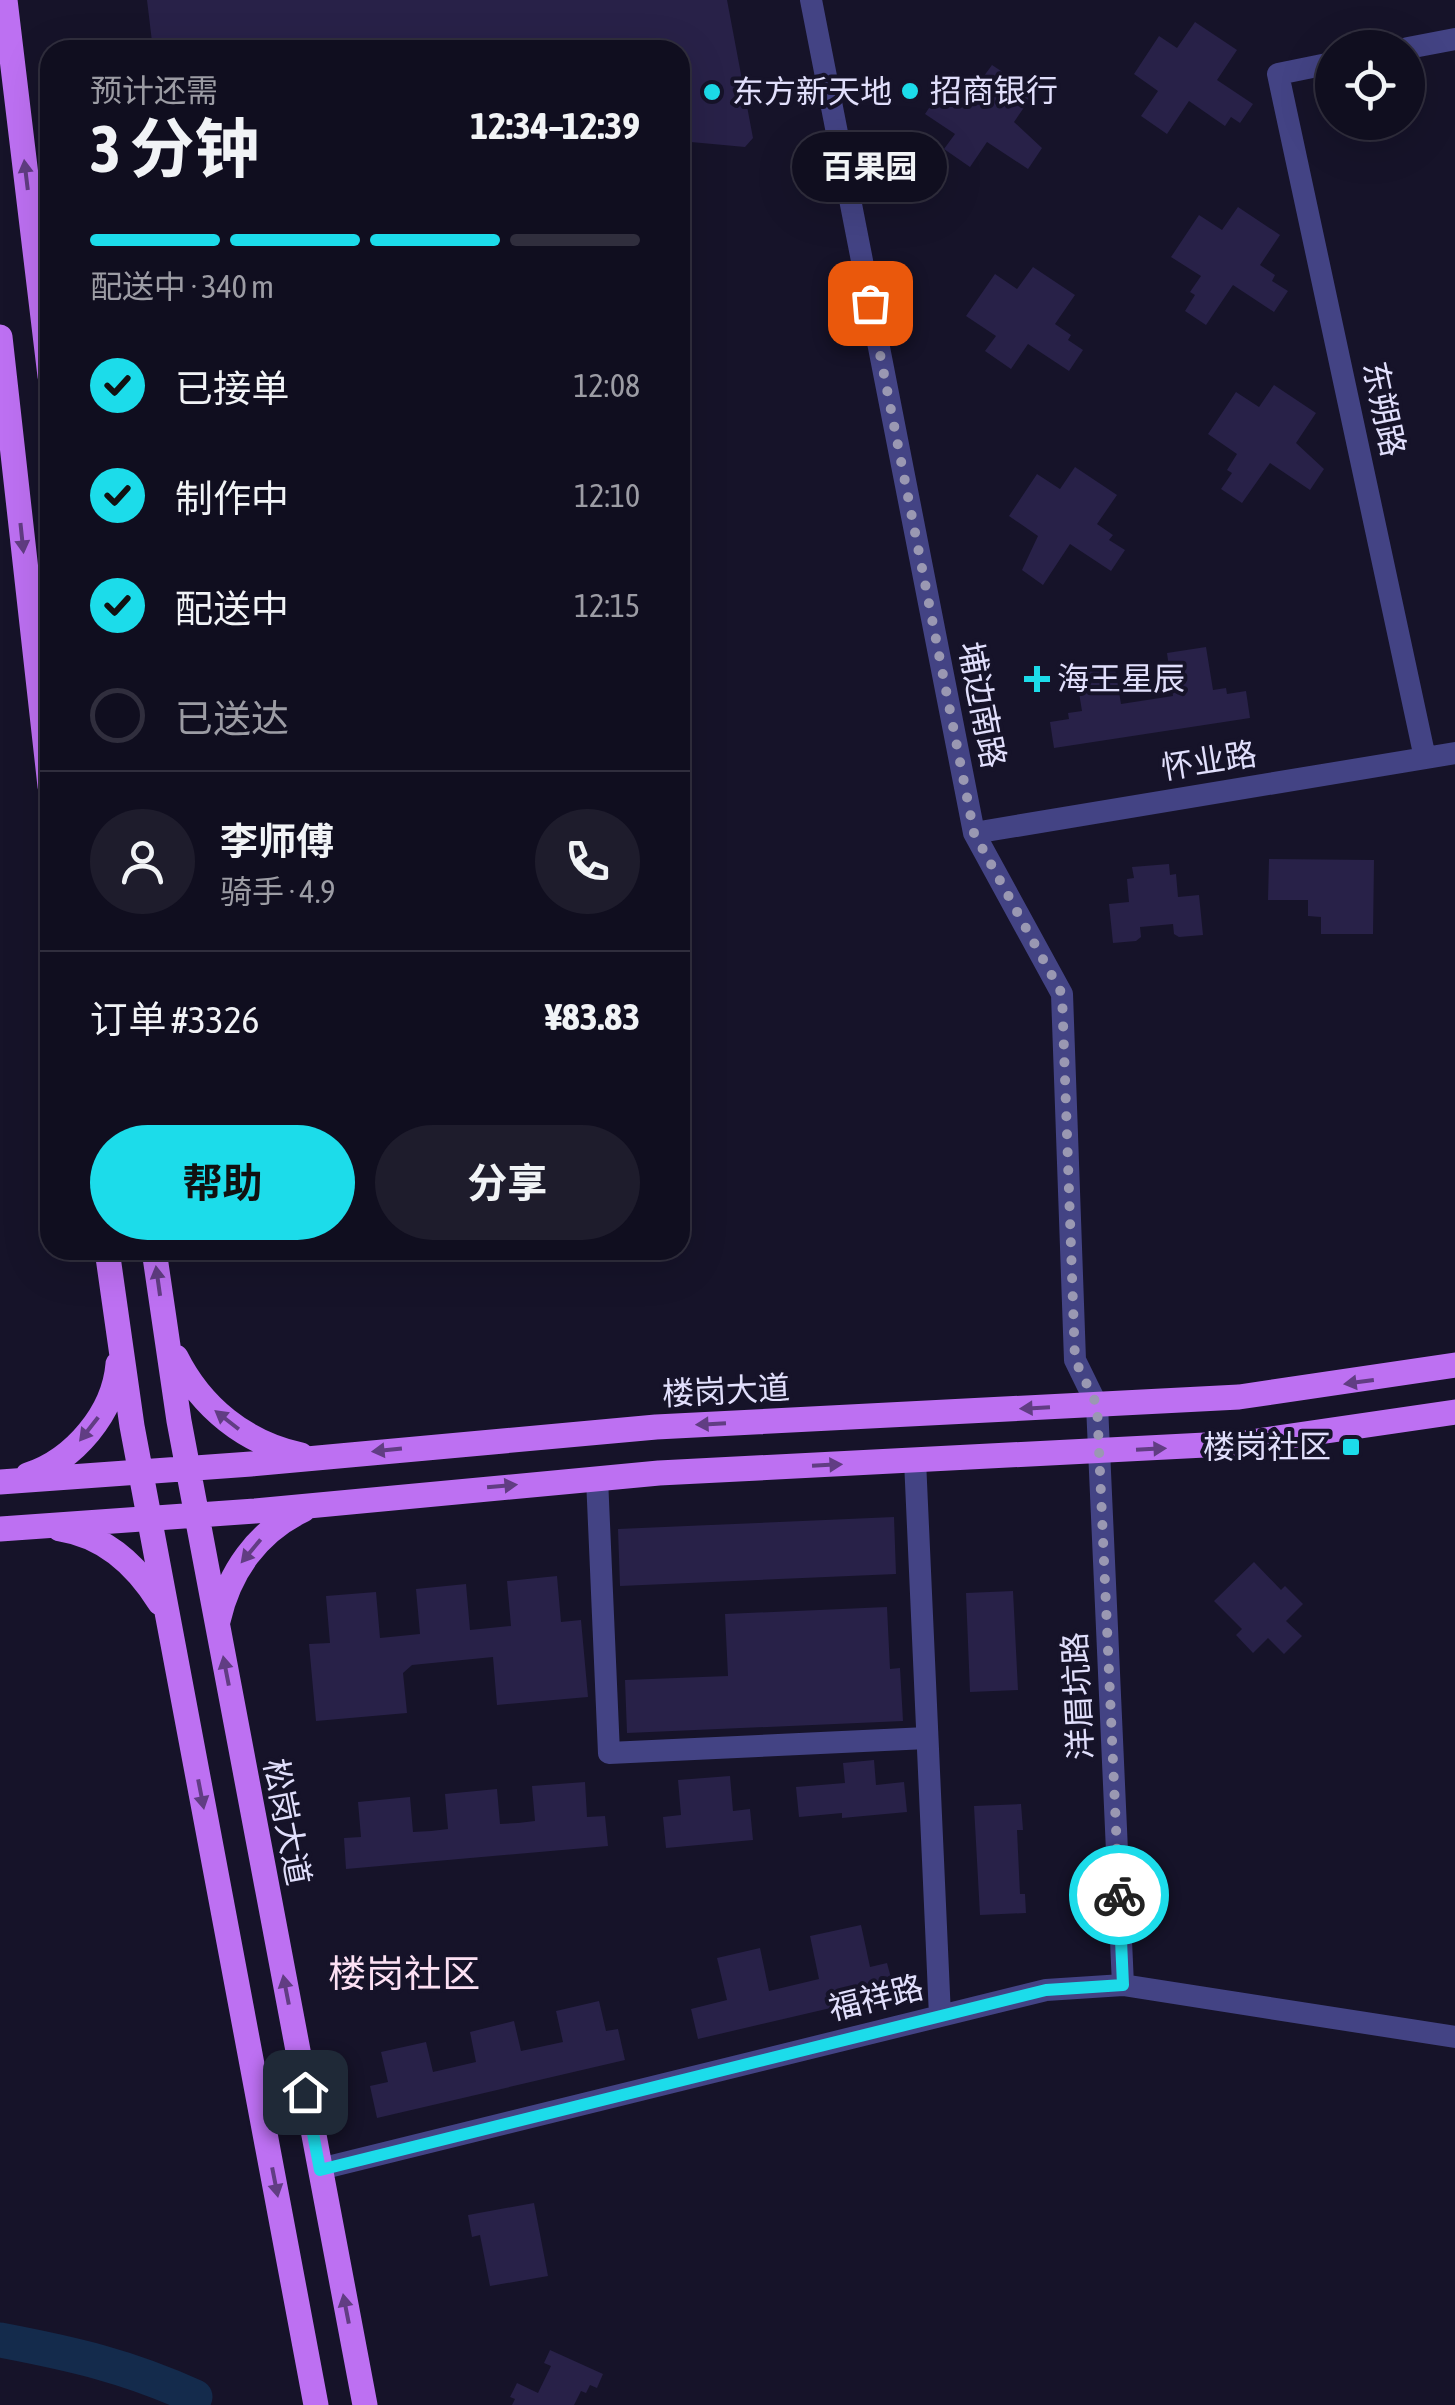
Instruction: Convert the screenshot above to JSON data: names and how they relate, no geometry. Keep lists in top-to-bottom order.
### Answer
{
  "streets": {
    "main road": ["楼岗大道", "松岗大道"],
    "street": [
      "东朔路",
      "埔边南路",
      "怀业路",
      "洋眉坑路",
      "福祥路"
    ]
  },
  "crossings": [
    ["东朔路", "怀业路"],
    ["埔边南路", "怀业路"],
    ["埔边南路", "楼岗大道"],
    ["埔边南路", "洋眉坑路"],
    ["楼岗大道", "洋眉坑路"],
    ["楼岗大道", "松岗大道"],
    ["洋眉坑路", "福祥路"],
    ["松岗大道", "福祥路"]
  ],
  "districts": ["楼岗社区"],
  "places": {
    "other": ["招商银行", "东方新天地", "百果园"],
    "health": ["海王星辰"],
    "transit": ["楼岗社区"]
  },
  "page": {
    "heading": ["3 分钟", "预计还需", "12:34–12:39"],
    "panel": [
      "李师傅",
      "骑手 · 4.9",
      "订单 #3326",
      "¥83.83"
    ],
    "bubble": "百果园",
    "bar": "配送中 · 340 m",
    "list": [
      ["已接单", "12:08"],
      ["制作中", "12:10"],
      ["配送中", "12:15"],
      "已送达"
    ],
    "buttons": ["帮助", "分享"]
  }
}
